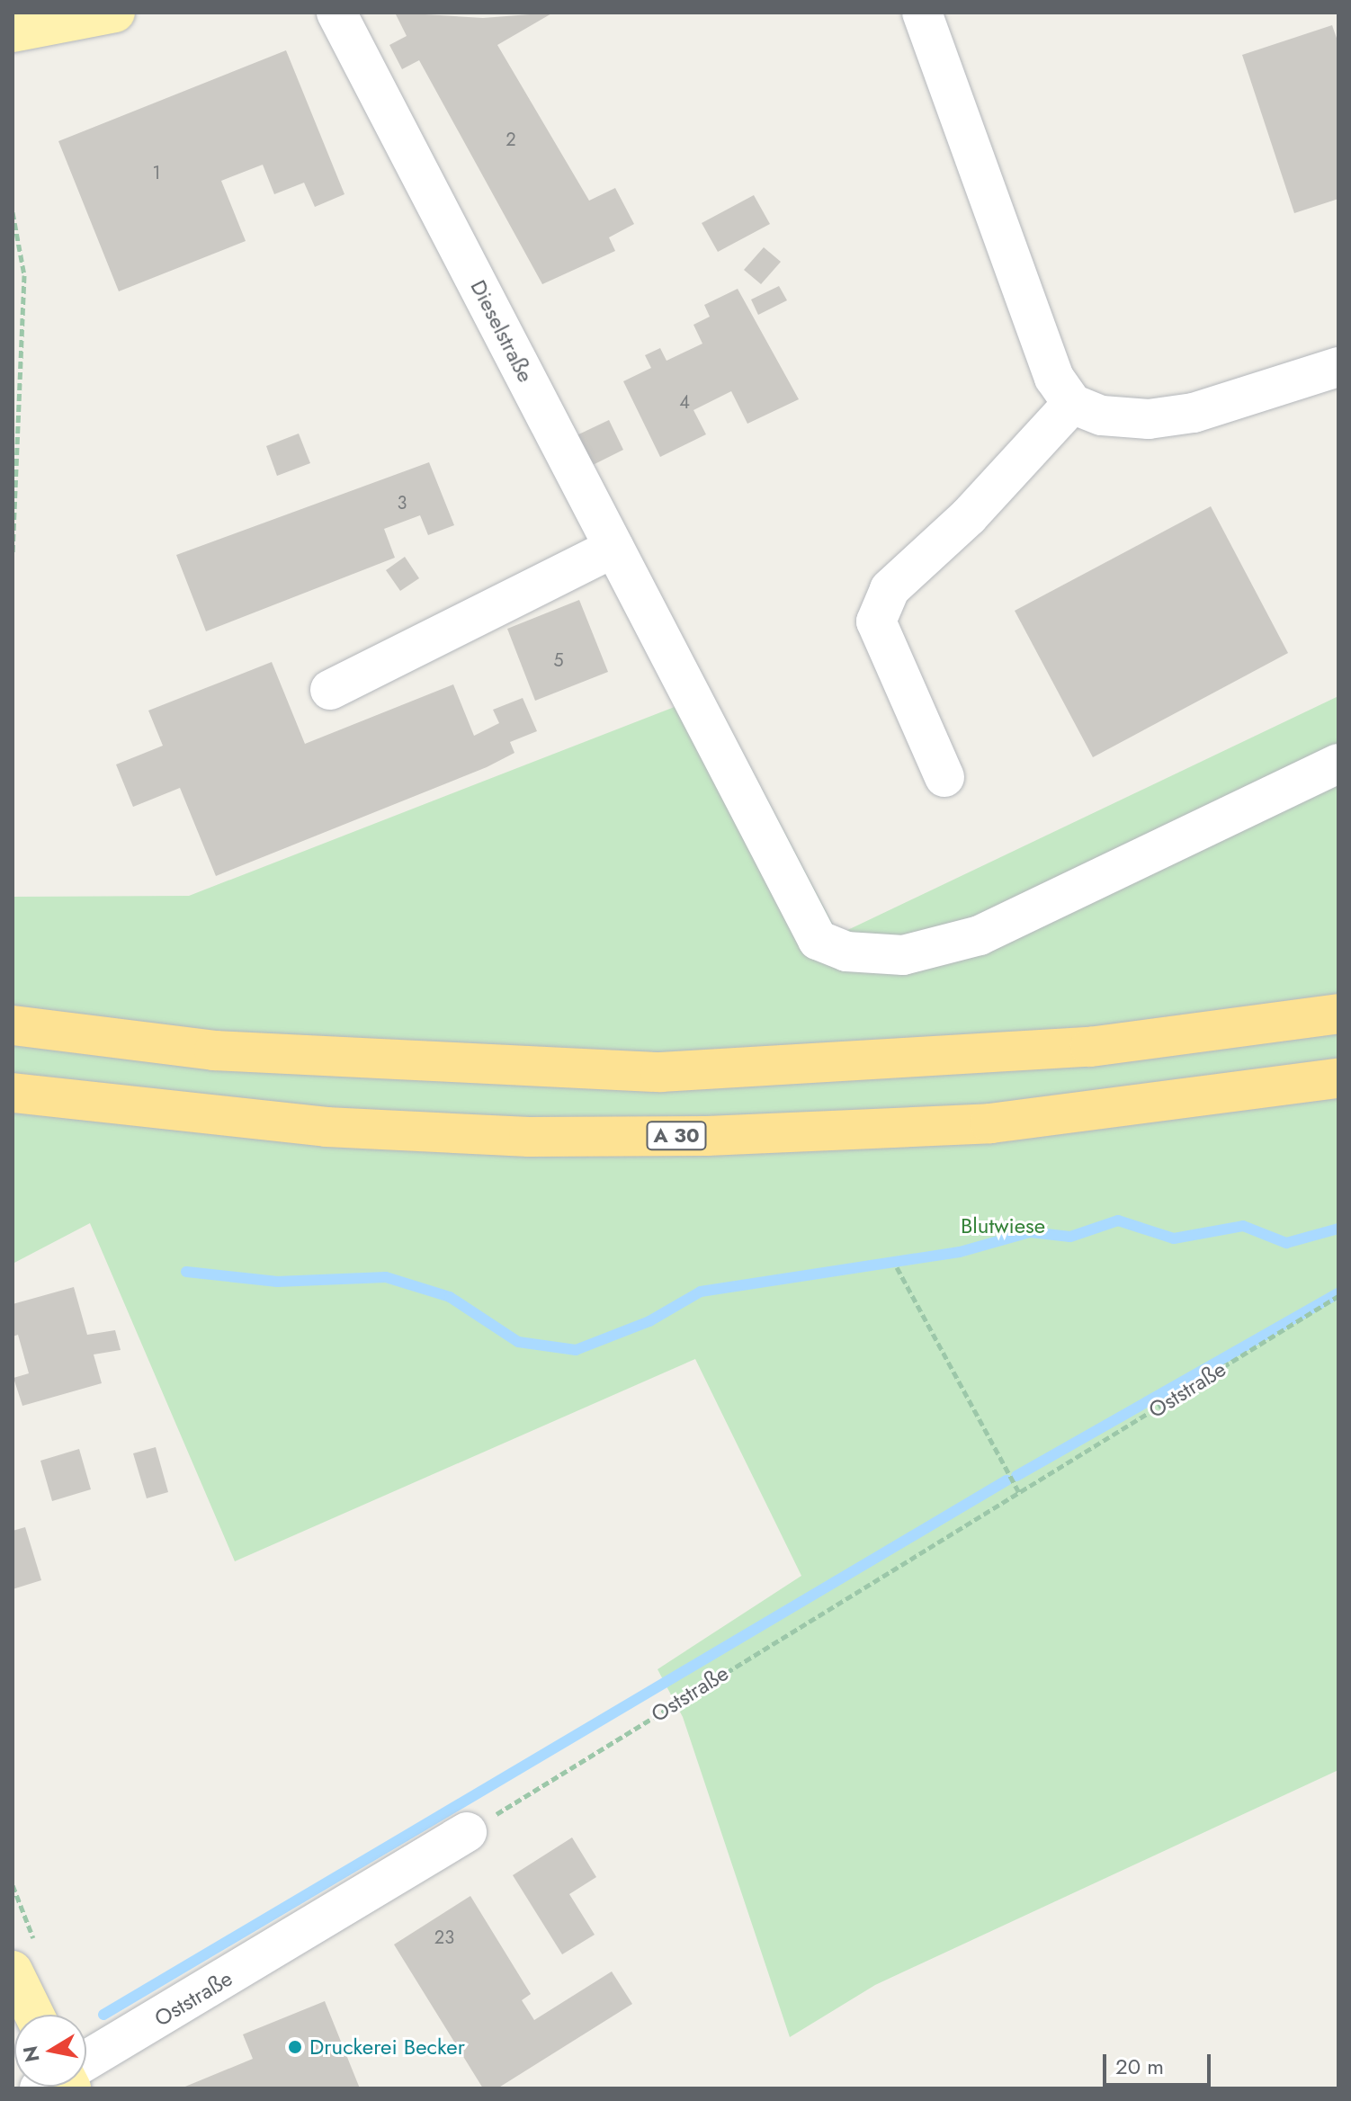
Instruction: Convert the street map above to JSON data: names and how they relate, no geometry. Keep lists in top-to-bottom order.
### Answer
{
  "streets": {
    "highway": ["A 30"],
    "street": ["Dieselstraße", "Oststraße"]
  },
  "parks": ["Blutwiese"],
  "places": ["Druckerei Becker"],
  "house_numbers": [
    "2",
    "1",
    "4",
    "3",
    "5",
    "23"
  ],
  "scale_bar": "20 m",
  "north": "left"
}
